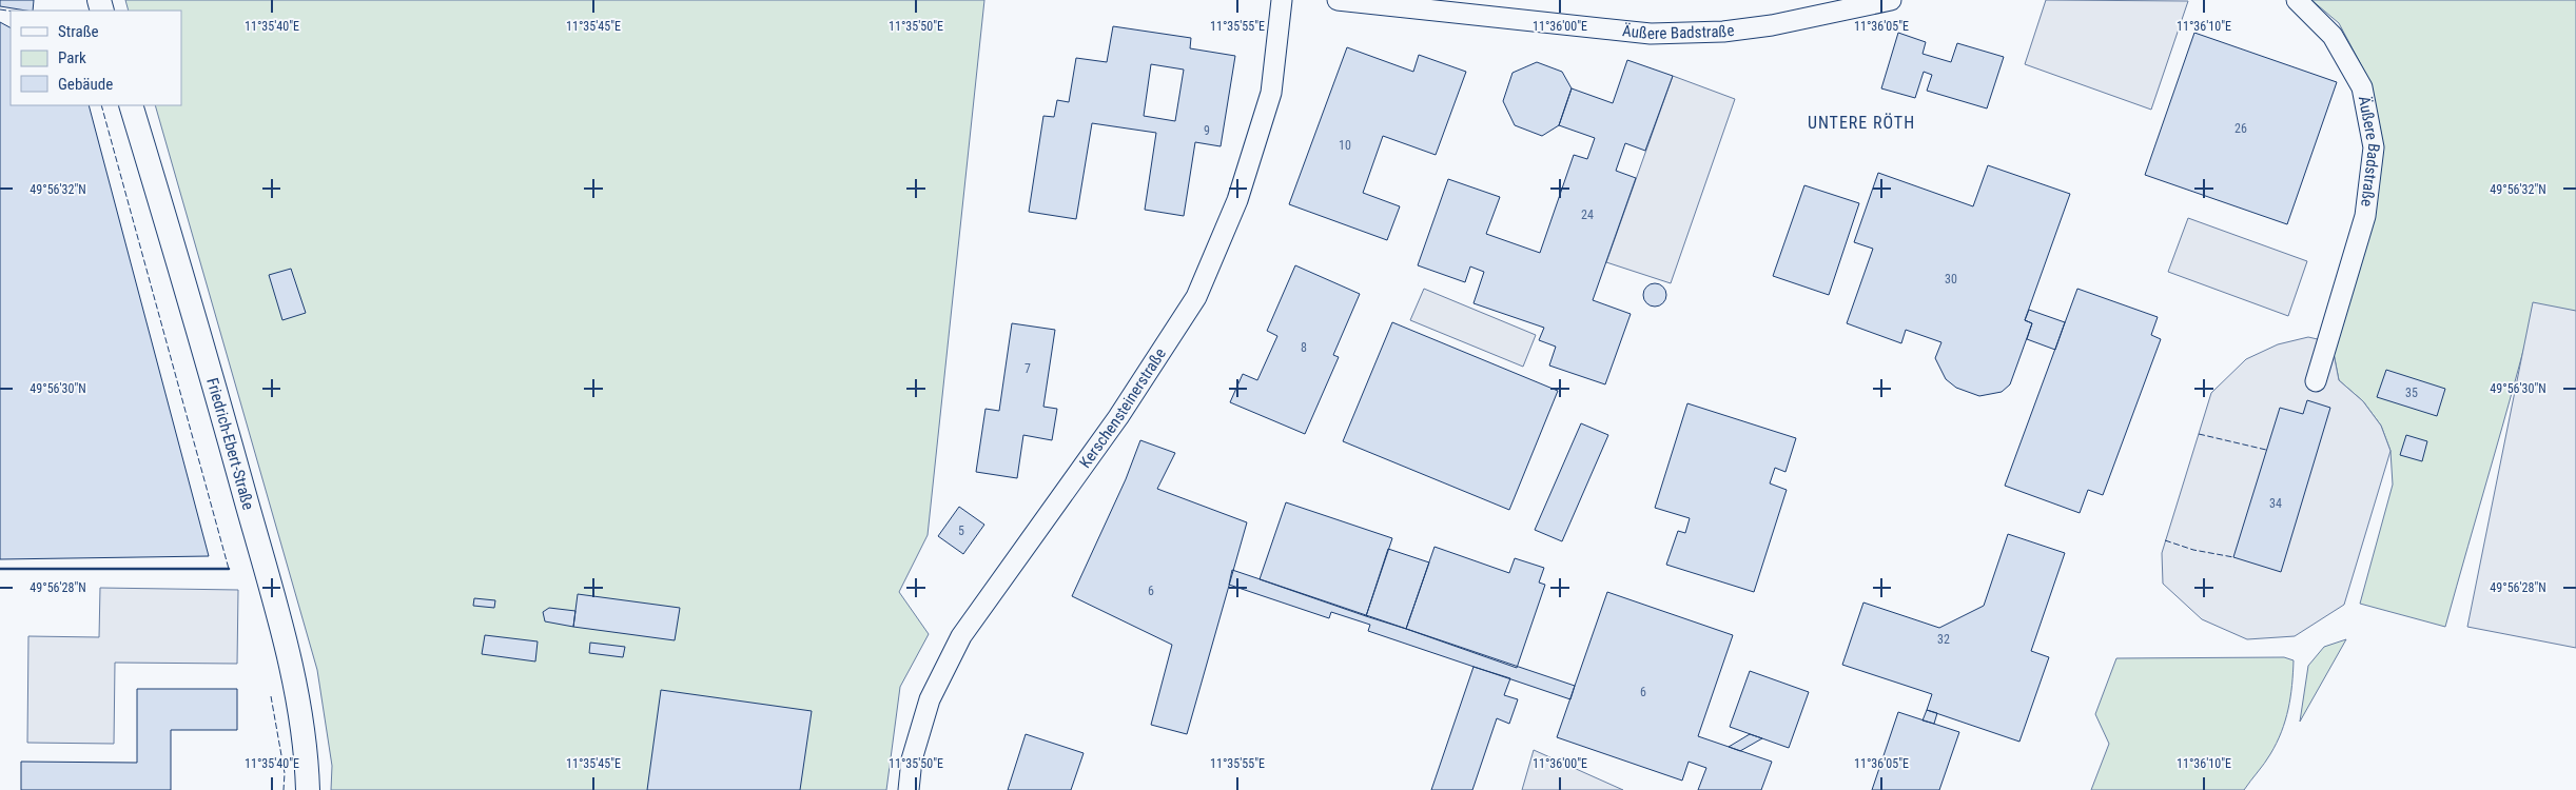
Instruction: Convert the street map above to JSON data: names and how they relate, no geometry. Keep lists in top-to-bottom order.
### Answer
{
  "streets": {
    "street": ["Äußere Badstraße", "Kerschensteinerstraße", "Friedrich-Ebert-Straße"]
  },
  "districts": ["UNTERE RÖTH"],
  "house_numbers": [
    "26",
    "9",
    "10",
    "24",
    "30",
    "8",
    "7",
    "35",
    "34",
    "5",
    "6",
    "32",
    "6"
  ],
  "legend": ["Straße", "Park", "Gebäude"],
  "coordinates": [
    "11°35'40\"E",
    "11°35'45\"E",
    "11°35'50\"E",
    "11°35'55\"E",
    "11°36'00\"E",
    "11°36'05\"E",
    "11°36'10\"E",
    "49°56'32\"N",
    "49°56'30\"N",
    "49°56'28\"N"
  ]
}
